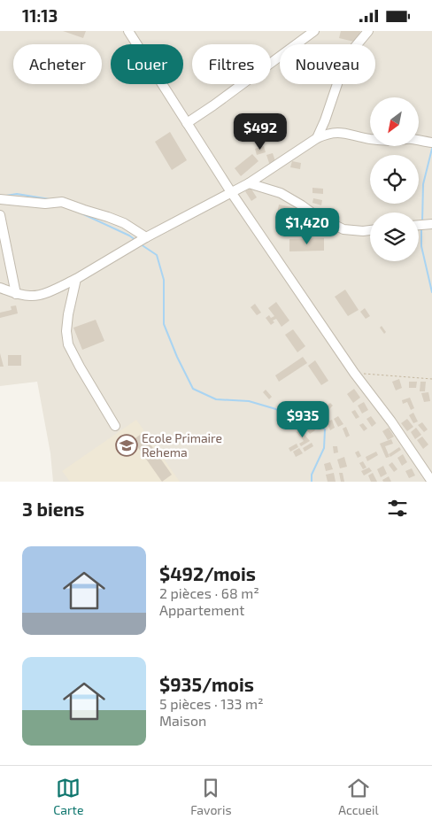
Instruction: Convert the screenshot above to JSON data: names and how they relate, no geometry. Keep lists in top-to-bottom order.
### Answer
{
  "places": {
    "school or university": ["Ecole Primaire Rehema"]
  },
  "north": "bottom left",
  "page": {
    "status": "11:13",
    "chip": [
      "Acheter",
      "Louer",
      "Filtres",
      "Nouveau"
    ],
    "price": ["$492", "$1,420", "$935"],
    "heading": "3 biens",
    "list": [
      {
        "name": "$492/mois",
        "note": "2 pièces · 68 m² · Appartement"
      },
      {
        "name": "$935/mois",
        "note": "5 pièces · 133 m² · Maison"
      }
    ],
    "tabs": ["Carte", "Favoris", "Accueil"]
  }
}
